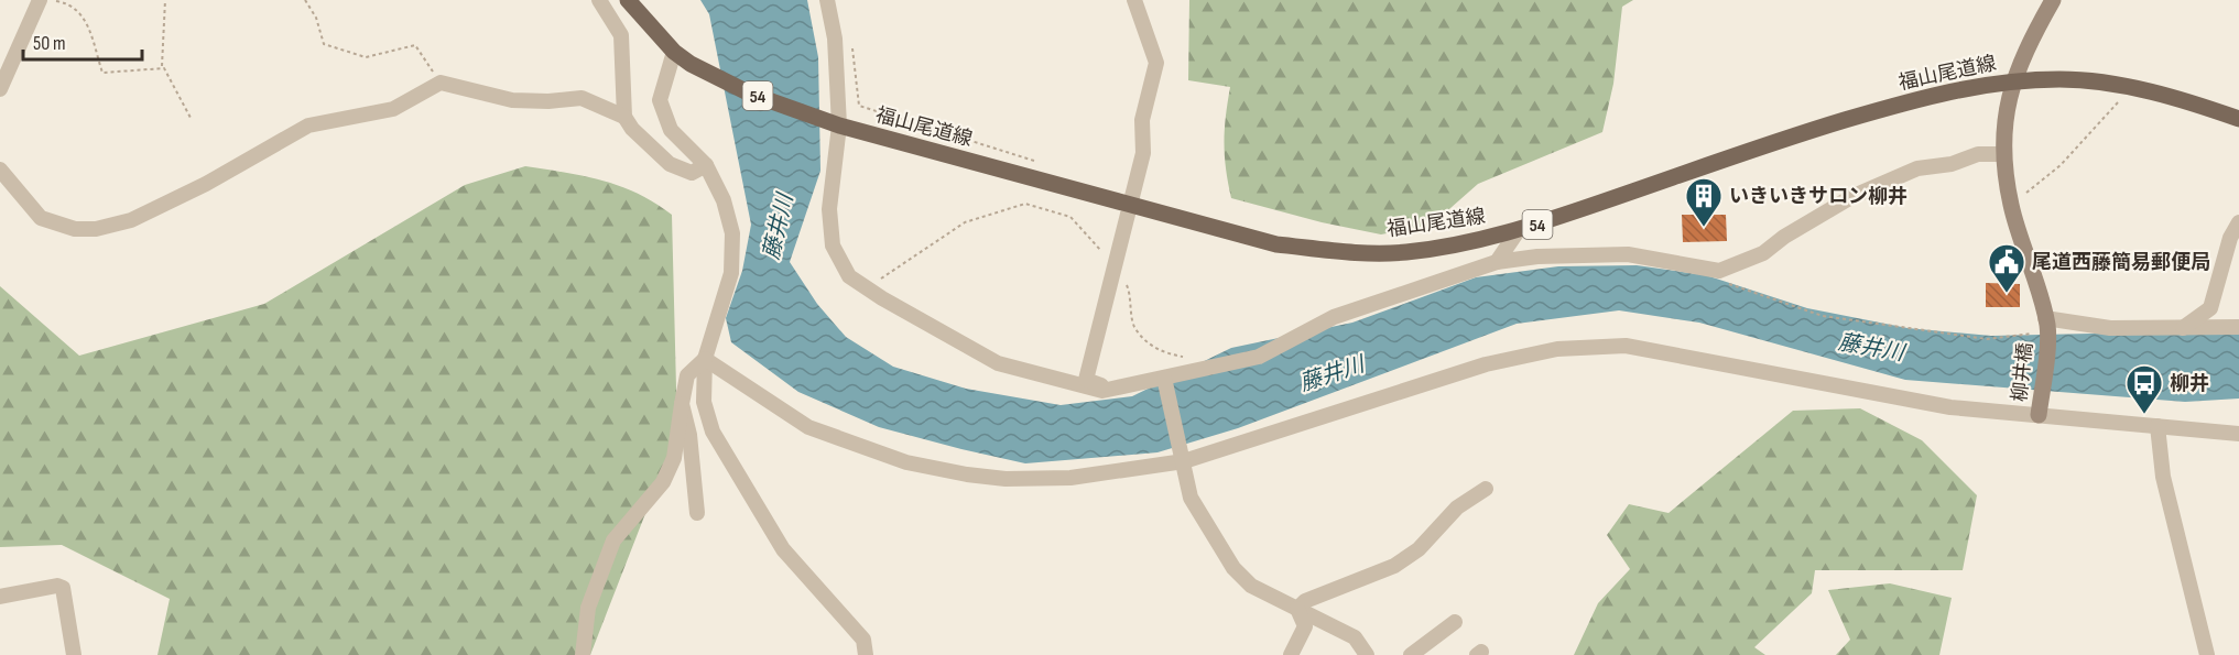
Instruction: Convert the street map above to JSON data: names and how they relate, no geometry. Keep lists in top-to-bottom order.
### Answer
{
  "streets": {
    "main road": ["福山尾道線", "54"],
    "street": ["柳井橋"]
  },
  "water": ["藤井川"],
  "places": {
    "building": ["いきいきサロン柳井"],
    "public building": ["尾道西藤簡易郵便局"],
    "bus stop": ["柳井"]
  },
  "scale_bar": "50 m"
}
